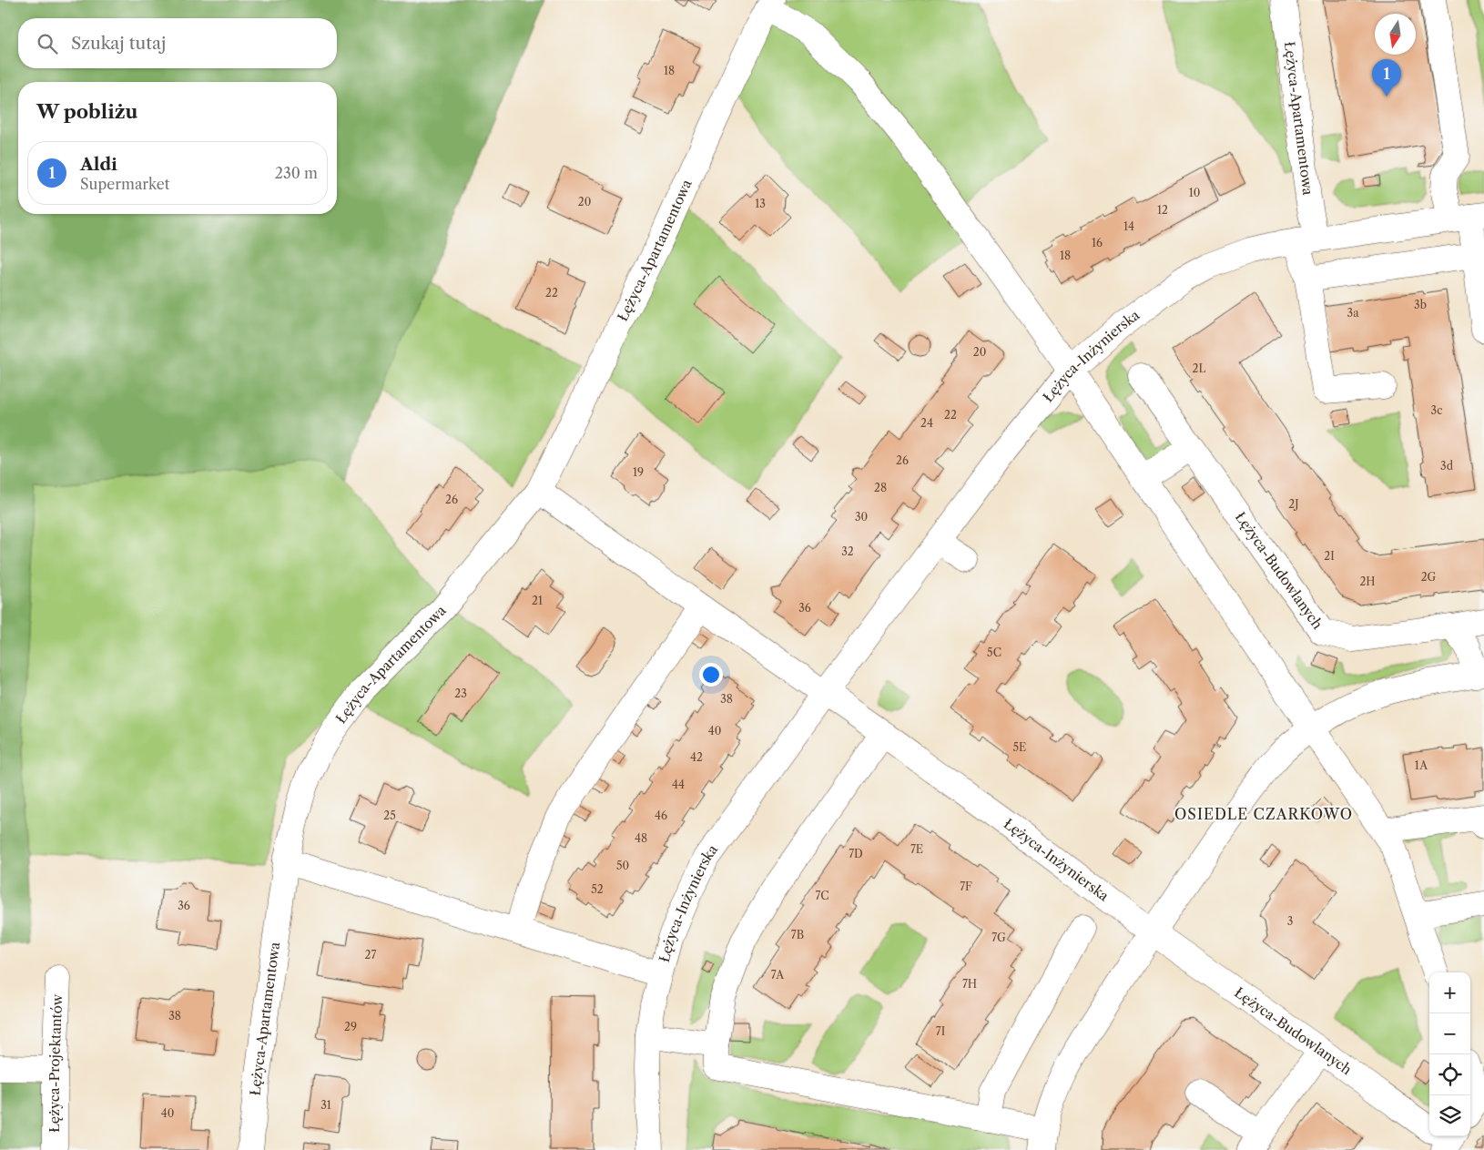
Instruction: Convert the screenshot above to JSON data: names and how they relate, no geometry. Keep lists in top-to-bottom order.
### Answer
{
  "streets": {
    "street": [
      "Łężyca-Apartamentowa",
      "Łężyca-Inżynierska",
      "Łężyca-Budowlanych",
      "Łężyca-Projektantów"
    ]
  },
  "crossings": [
    ["Łężyca-Apartamentowa", "Łężyca-Inżynierska"],
    ["Łężyca-Inżynierska", "Łężyca-Budowlanych"]
  ],
  "districts": ["OSIEDLE CZARKOWO"],
  "house_numbers": [
    "18",
    "10",
    "20",
    "13",
    "12",
    "14",
    "16",
    "18",
    "22",
    "3b",
    "3a",
    "20",
    "2L",
    "3c",
    "22",
    "24",
    "26",
    "3d",
    "19",
    "28",
    "26",
    "2J",
    "30",
    "32",
    "2I",
    "2G",
    "2H",
    "21",
    "36",
    "5C",
    "23",
    "38",
    "40",
    "5E",
    "42",
    "1A",
    "44",
    "25",
    "46",
    "48",
    "7E",
    "7D",
    "50",
    "7F",
    "52",
    "7C",
    "36",
    "3",
    "7B",
    "7G",
    "27",
    "7A",
    "7H",
    "38",
    "29",
    "7I",
    "31",
    "40"
  ],
  "north": "bottom",
  "page": {
    "search": "Szukaj tutaj",
    "pins": "1",
    "heading": "W pobliżu",
    "list": [
      {
        "mark": "1",
        "name": "Aldi",
        "note": "Supermarket",
        "value": "230 m"
      }
    ],
    "map_buttons": ["+", "−"]
  }
}
